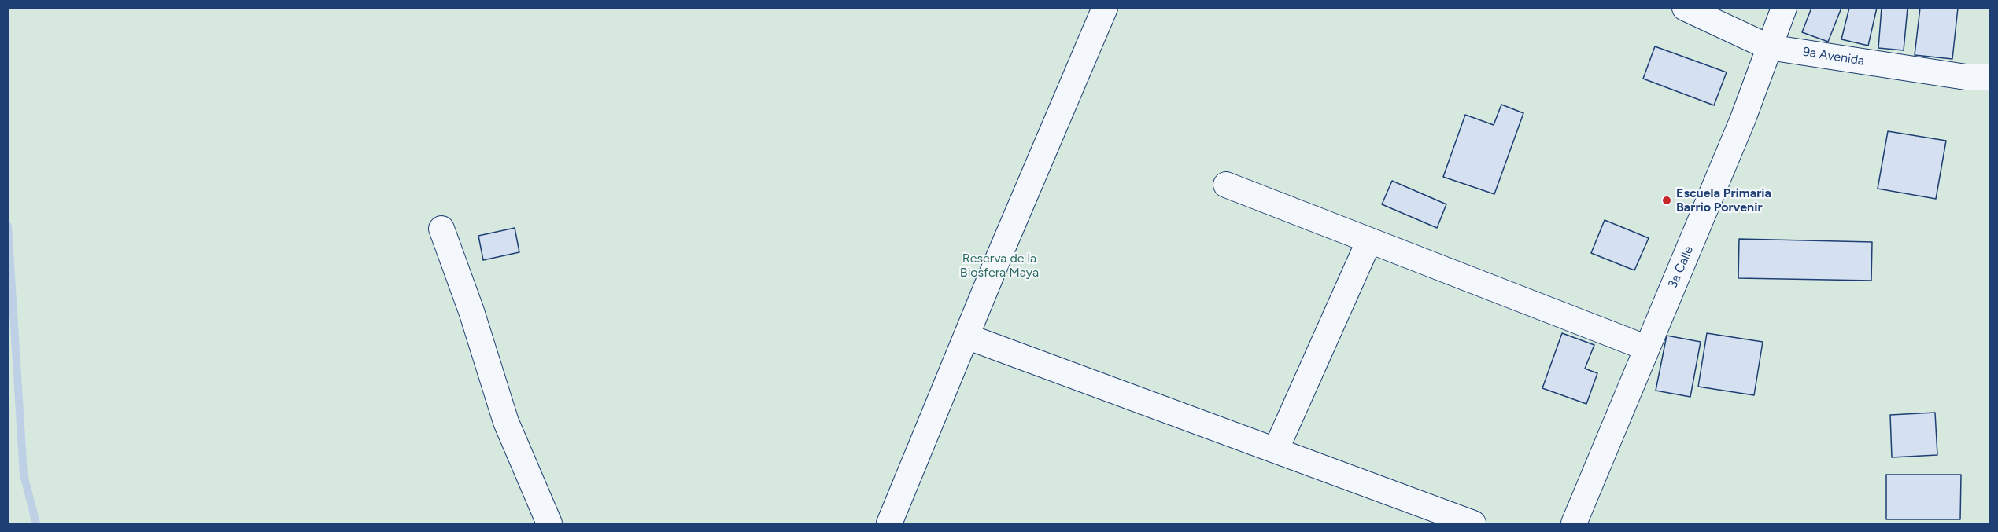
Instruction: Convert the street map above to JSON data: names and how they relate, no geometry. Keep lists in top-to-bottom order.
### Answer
{
  "streets": {
    "street": ["9a Avenida", "3a Calle"]
  },
  "crossings": [
    ["9a Avenida", "3a Calle"]
  ],
  "parks": ["Reserva de la Biosfera Maya"],
  "places": ["Escuela Primaria Barrio Porvenir"]
}
